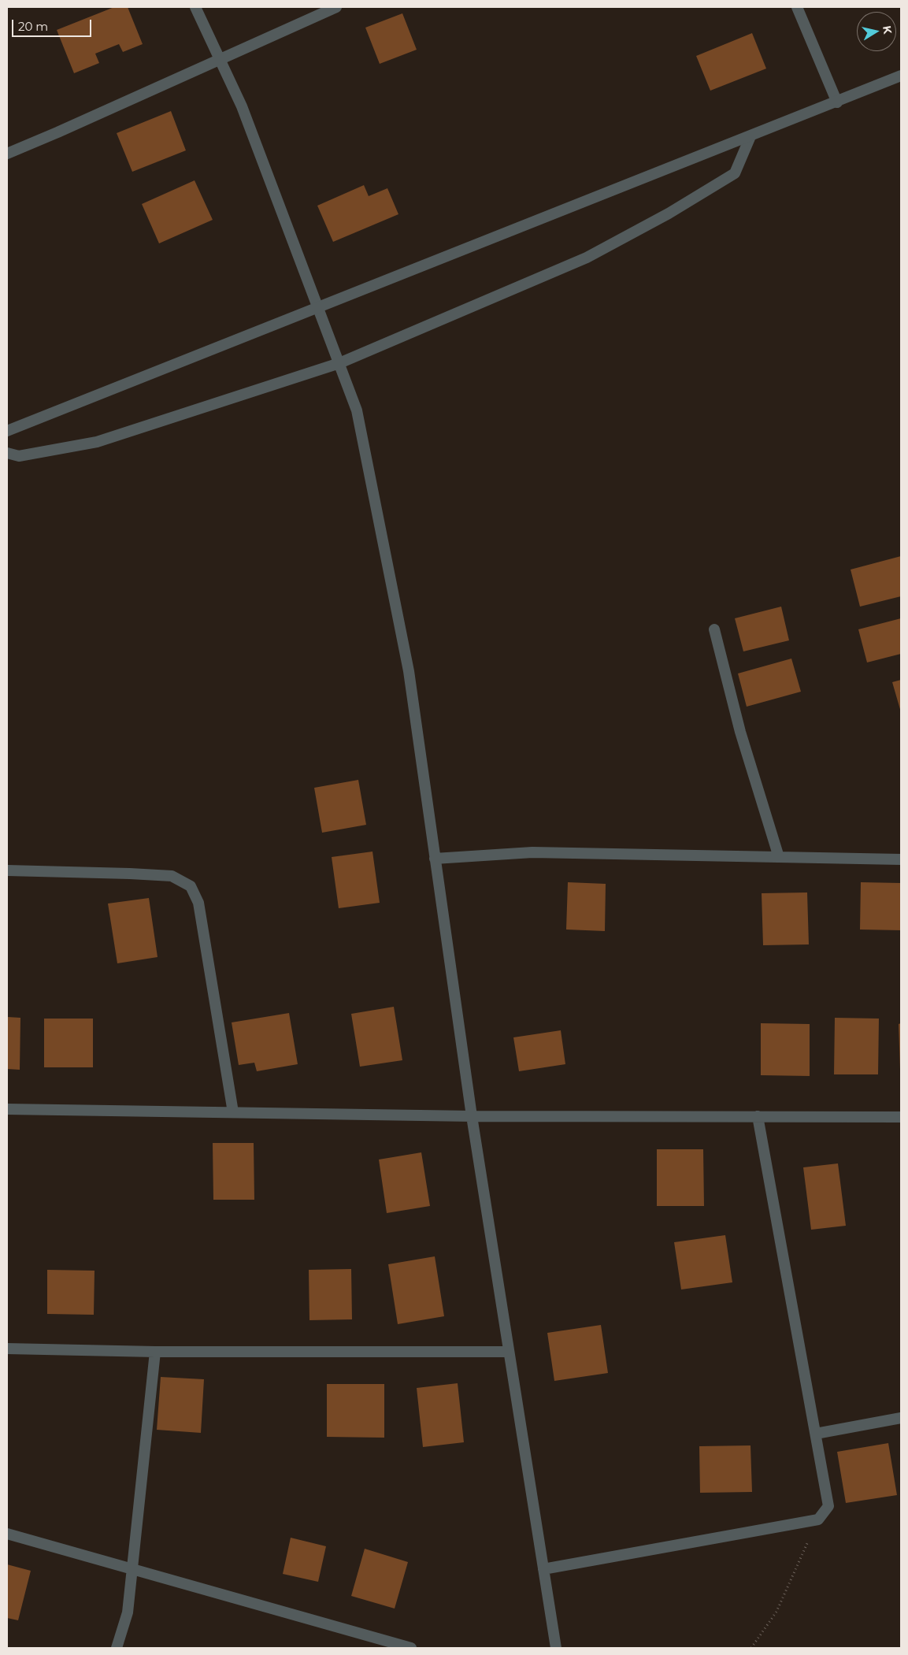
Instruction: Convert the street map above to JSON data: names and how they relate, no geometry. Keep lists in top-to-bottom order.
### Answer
{
  "scale_bar": "20 m",
  "north": "right"
}
